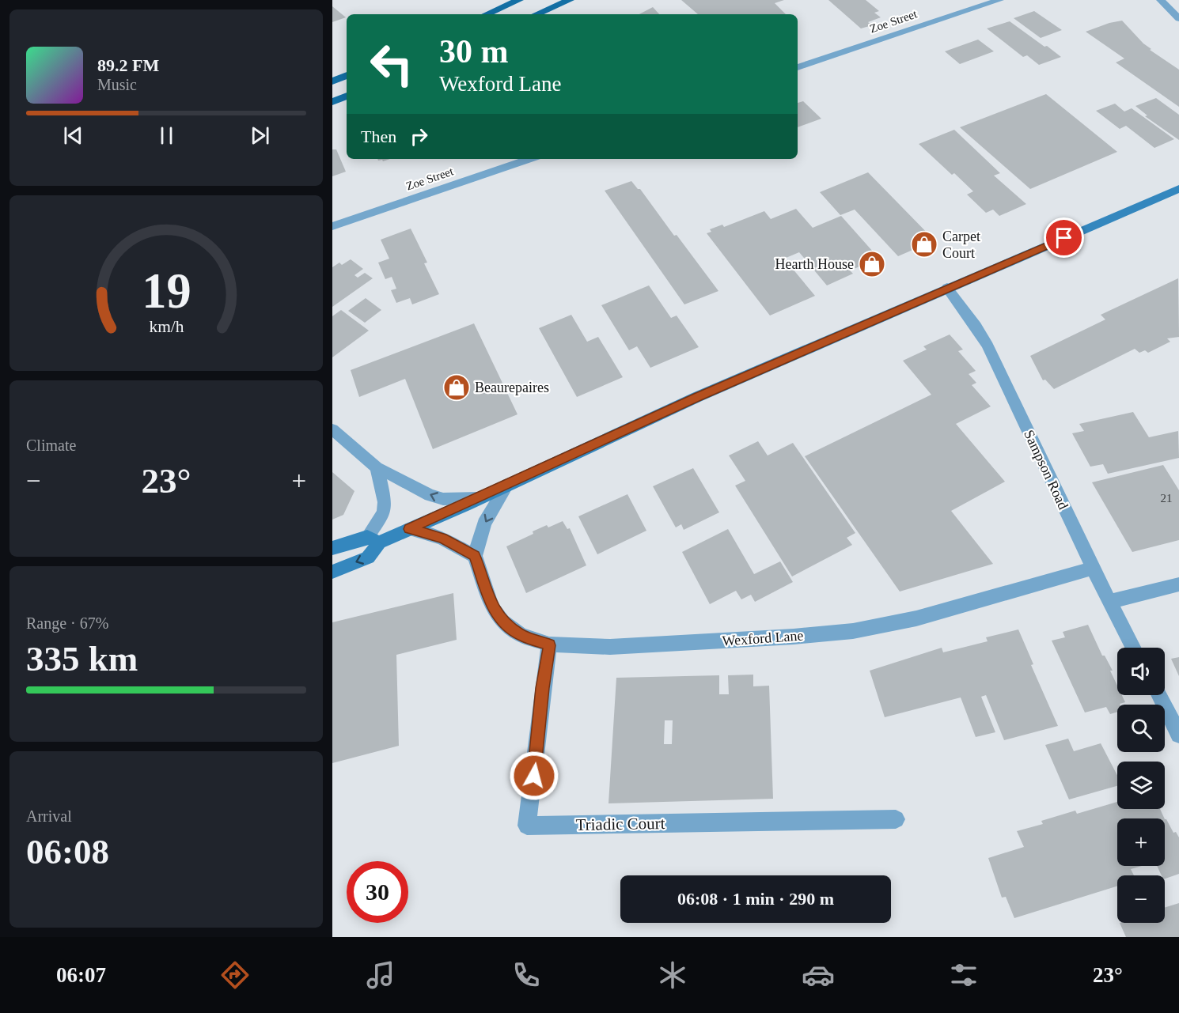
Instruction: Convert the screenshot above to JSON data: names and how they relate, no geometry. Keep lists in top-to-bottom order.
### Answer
{
  "streets": {
    "street": [
      "Zoe Street",
      "Sampson Road",
      "Wexford Lane",
      "Triadic Court"
    ]
  },
  "crossings": [
    ["Sampson Road", "Wexford Lane"],
    ["Wexford Lane", "Triadic Court"]
  ],
  "places": {
    "shop": ["Carpet Court", "Hearth House", "Beaurepaires"]
  },
  "house_numbers": ["21"],
  "page": {
    "turn": ["30 m", "Wexford Lane"],
    "song": ["89.2 FM", "Music"],
    "then": "Then",
    "tile": [
      "Climate",
      ["Range · 67%", "335 km"],
      ["Arrival", "06:08"]
    ],
    "heat": ["−", "23°", "+"],
    "map_buttons": ["+", "−"],
    "limit": "30",
    "trip": "06:08 · 1 min · 290 m",
    "tabs": ["06:07", "23°"],
    "gauge": ["19", "km/h"]
  }
}
